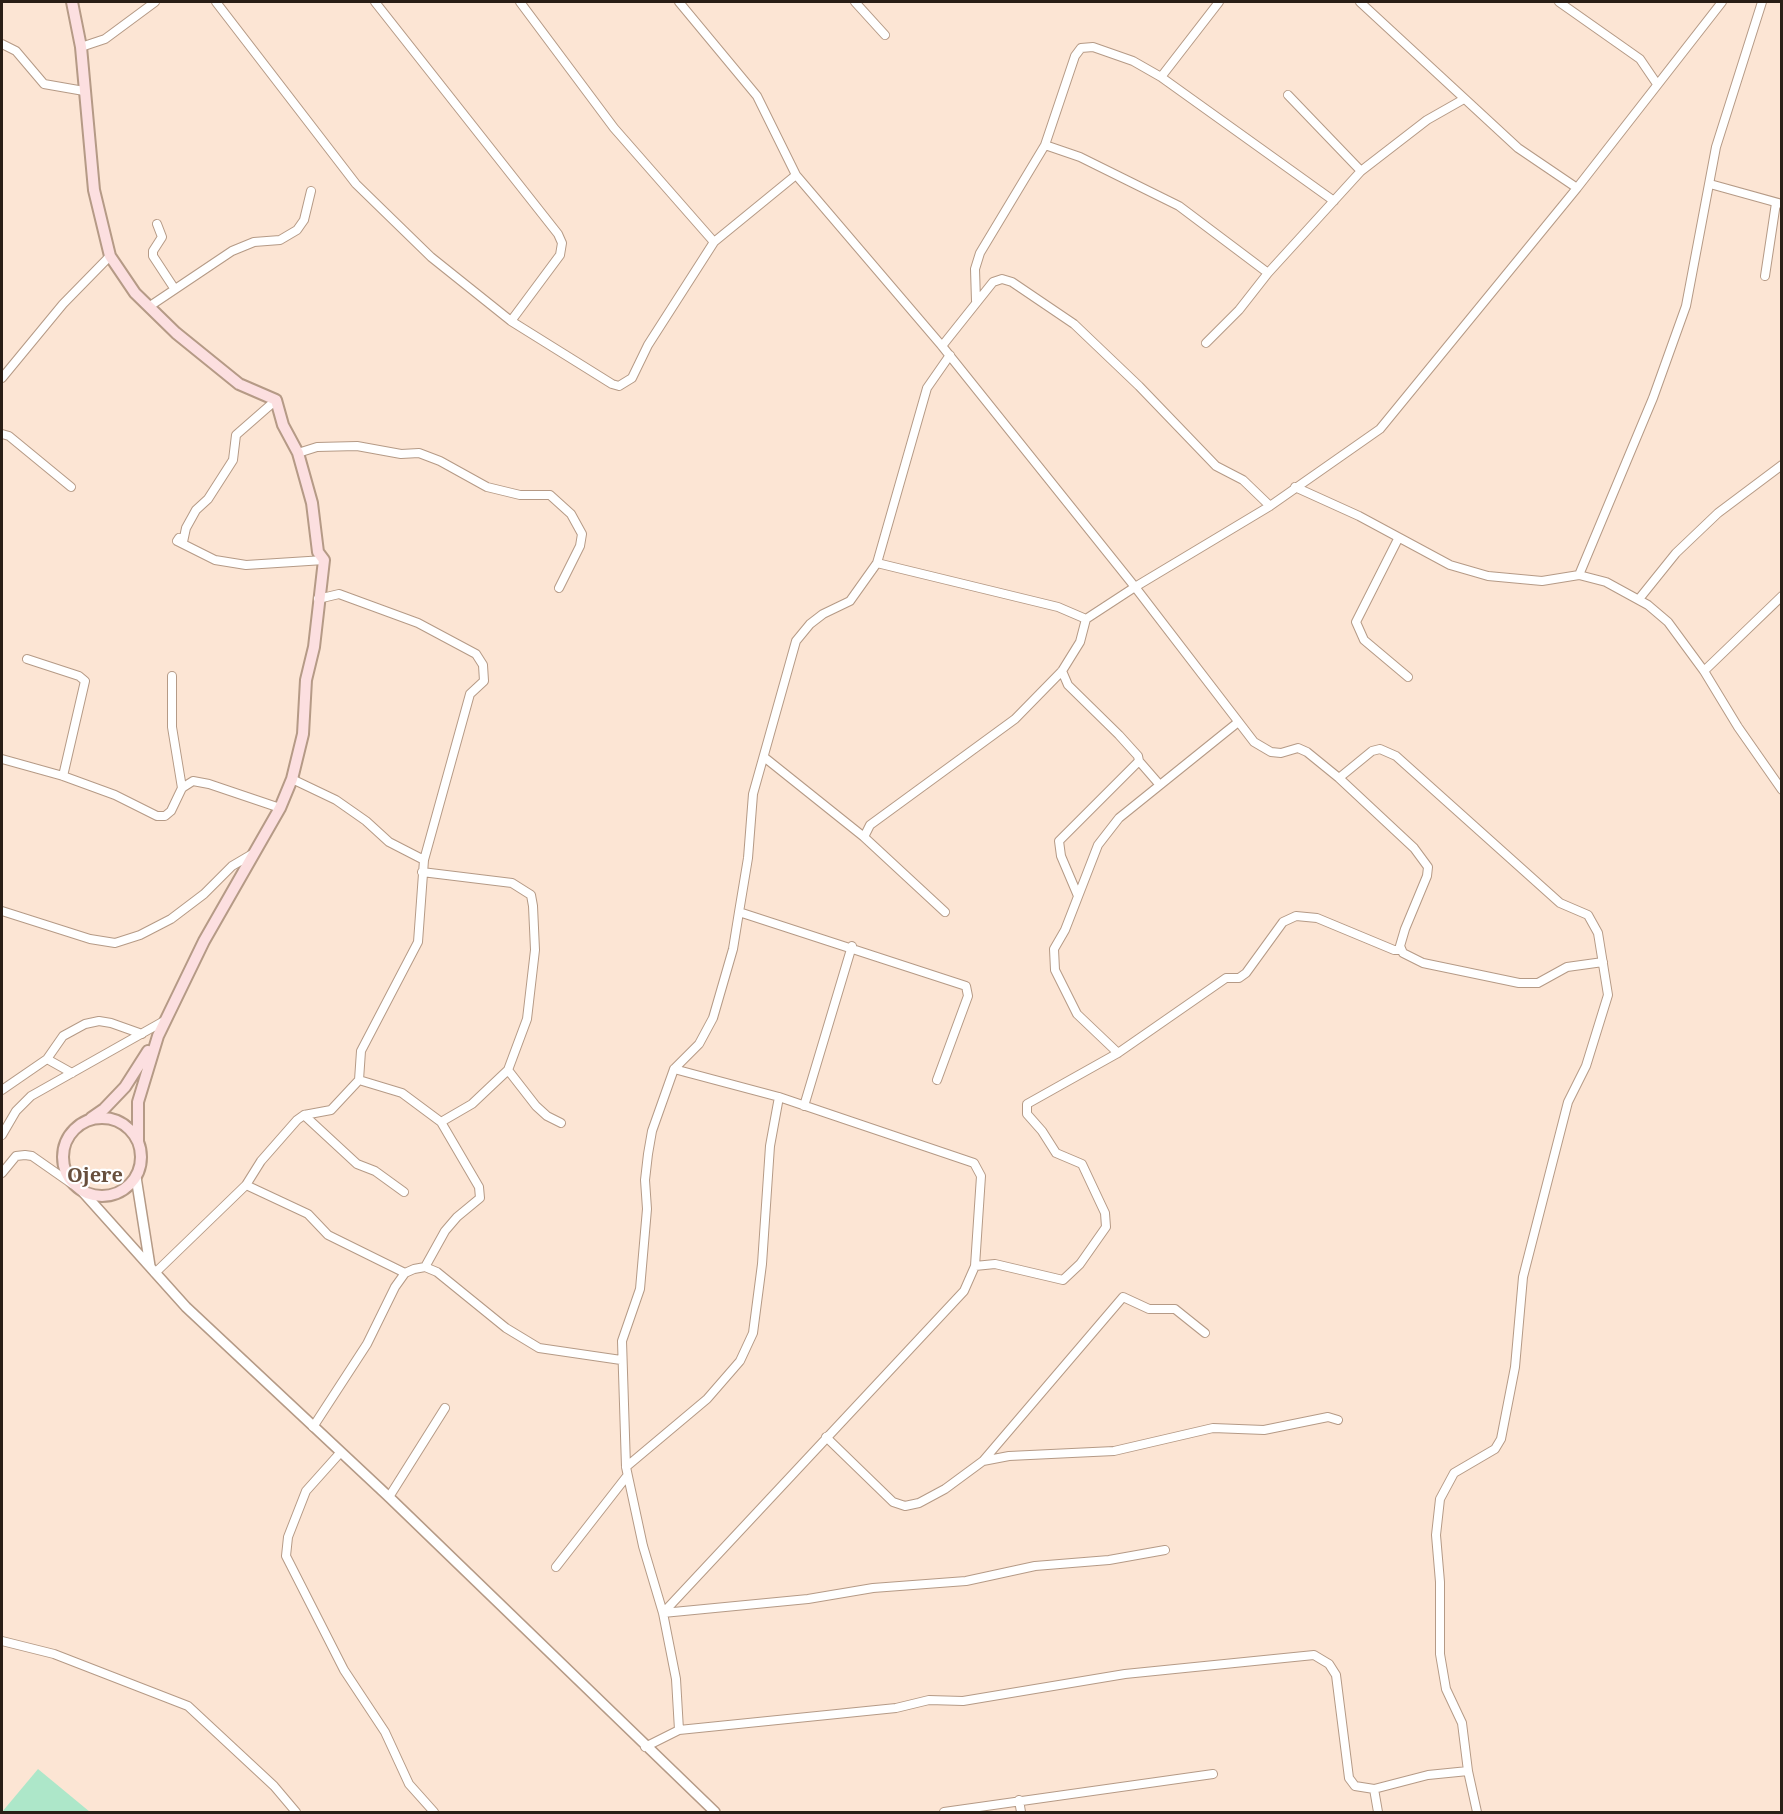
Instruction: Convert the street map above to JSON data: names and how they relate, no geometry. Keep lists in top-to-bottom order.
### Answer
{
  "districts": ["Ojere"]
}
